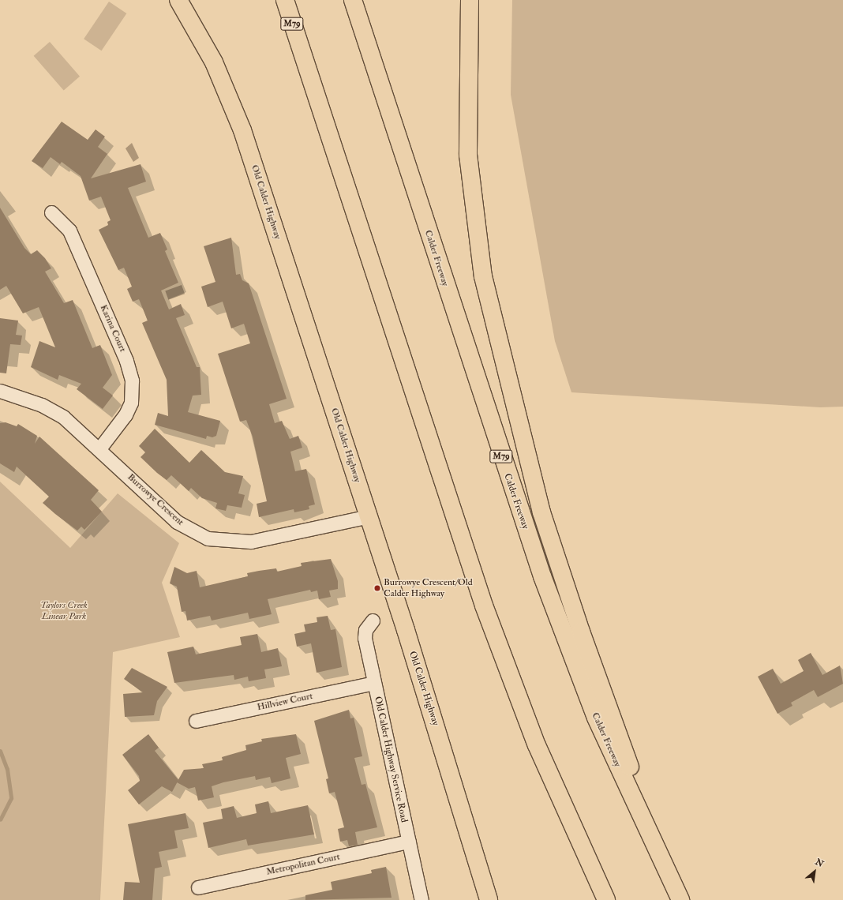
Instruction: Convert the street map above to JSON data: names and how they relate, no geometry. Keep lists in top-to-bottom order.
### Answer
{
  "streets": {
    "main road": ["M79", "Old Calder Highway", "Calder Freeway"],
    "street": [
      "Karina Court",
      "Burrowye Crescent",
      "Hillview Court",
      "Old Calder Highway Service Road",
      "Metropolitan Court"
    ]
  },
  "crossings": [
    ["Old Calder Highway", "Burrowye Crescent"],
    ["Karina Court", "Burrowye Crescent"],
    ["Hillview Court", "Old Calder Highway Service Road"],
    ["Old Calder Highway Service Road", "Metropolitan Court"]
  ],
  "parks": ["Taylors Creek Linear Park"],
  "places": ["Burrowye Crescent/Old Calder Highway"],
  "north": "top right"
}
